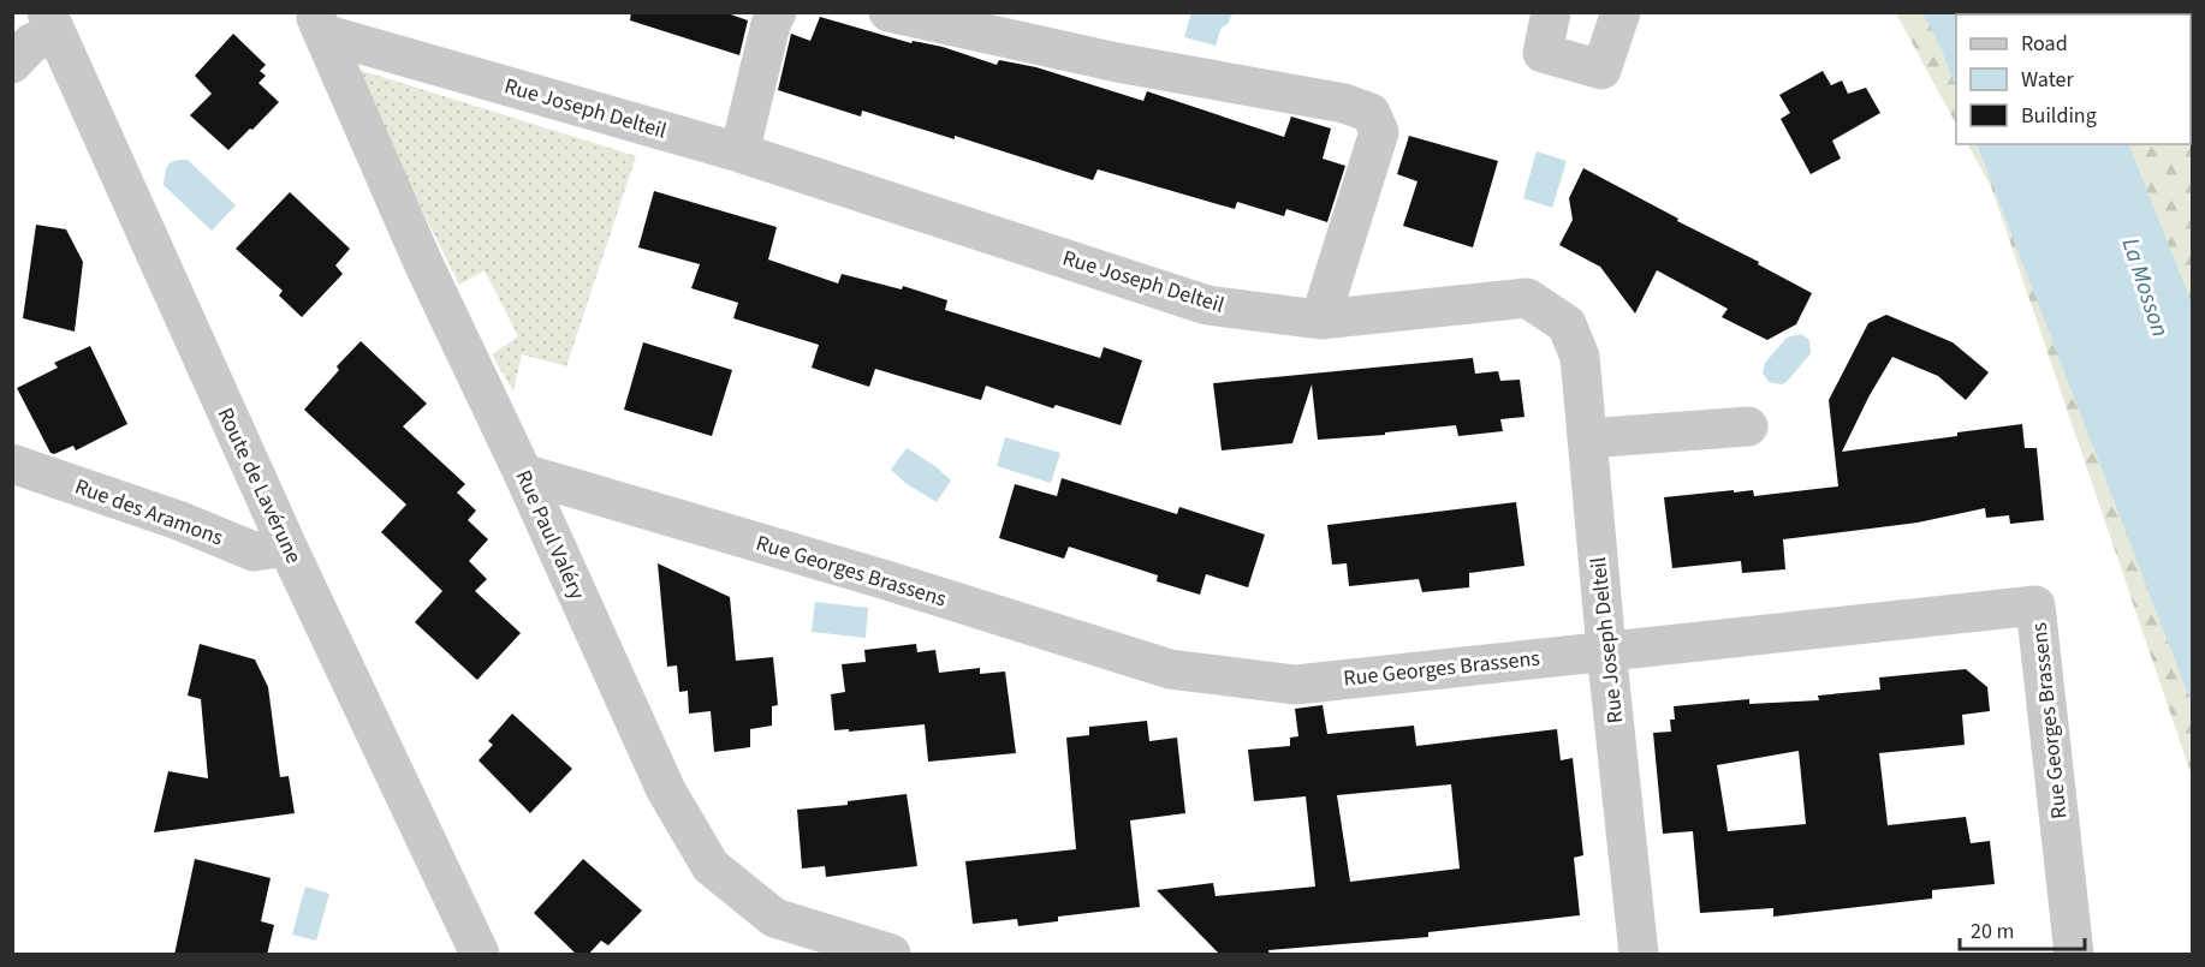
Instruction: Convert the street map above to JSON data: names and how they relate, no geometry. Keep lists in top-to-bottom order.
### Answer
{
  "streets": {
    "street": [
      "Rue Joseph Delteil",
      "Route de Lavérune",
      "Rue des Aramons",
      "Rue Paul Valéry",
      "Rue Georges Brassens"
    ]
  },
  "crossings": [
    ["Rue Joseph Delteil", "Rue Paul Valéry"],
    ["Rue Joseph Delteil", "Rue Georges Brassens"],
    ["Route de Lavérune", "Rue des Aramons"],
    ["Rue Paul Valéry", "Rue Georges Brassens"]
  ],
  "water": ["La Mosson"],
  "legend": ["Road", "Water", "Building"],
  "scale_bar": "20 m"
}
